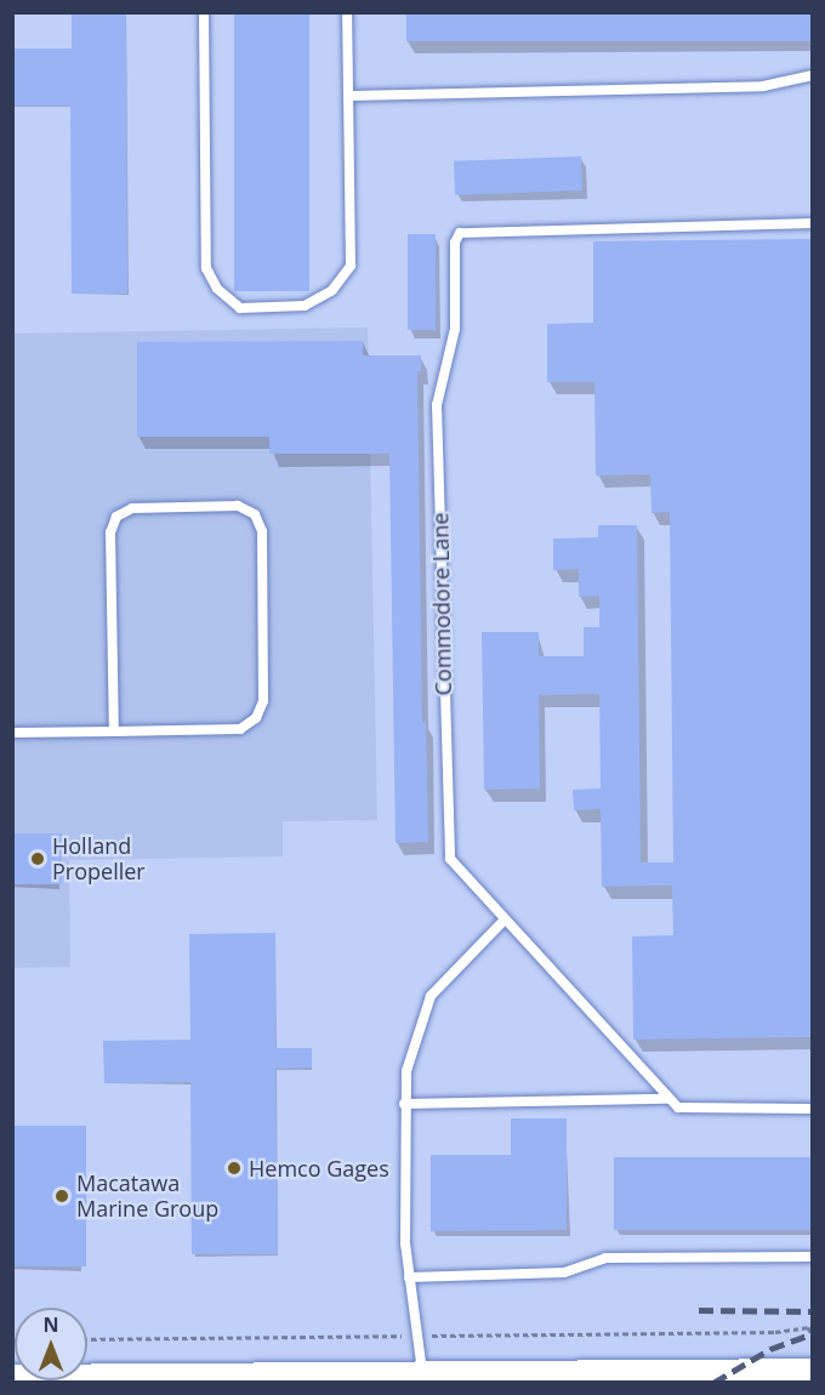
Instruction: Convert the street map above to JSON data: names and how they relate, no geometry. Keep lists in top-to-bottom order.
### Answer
{
  "streets": {
    "lane": ["Commodore Lane"]
  },
  "places": ["Holland Propeller", "Hemco Gages", "Macatawa Marine Group"],
  "north": "top"
}
